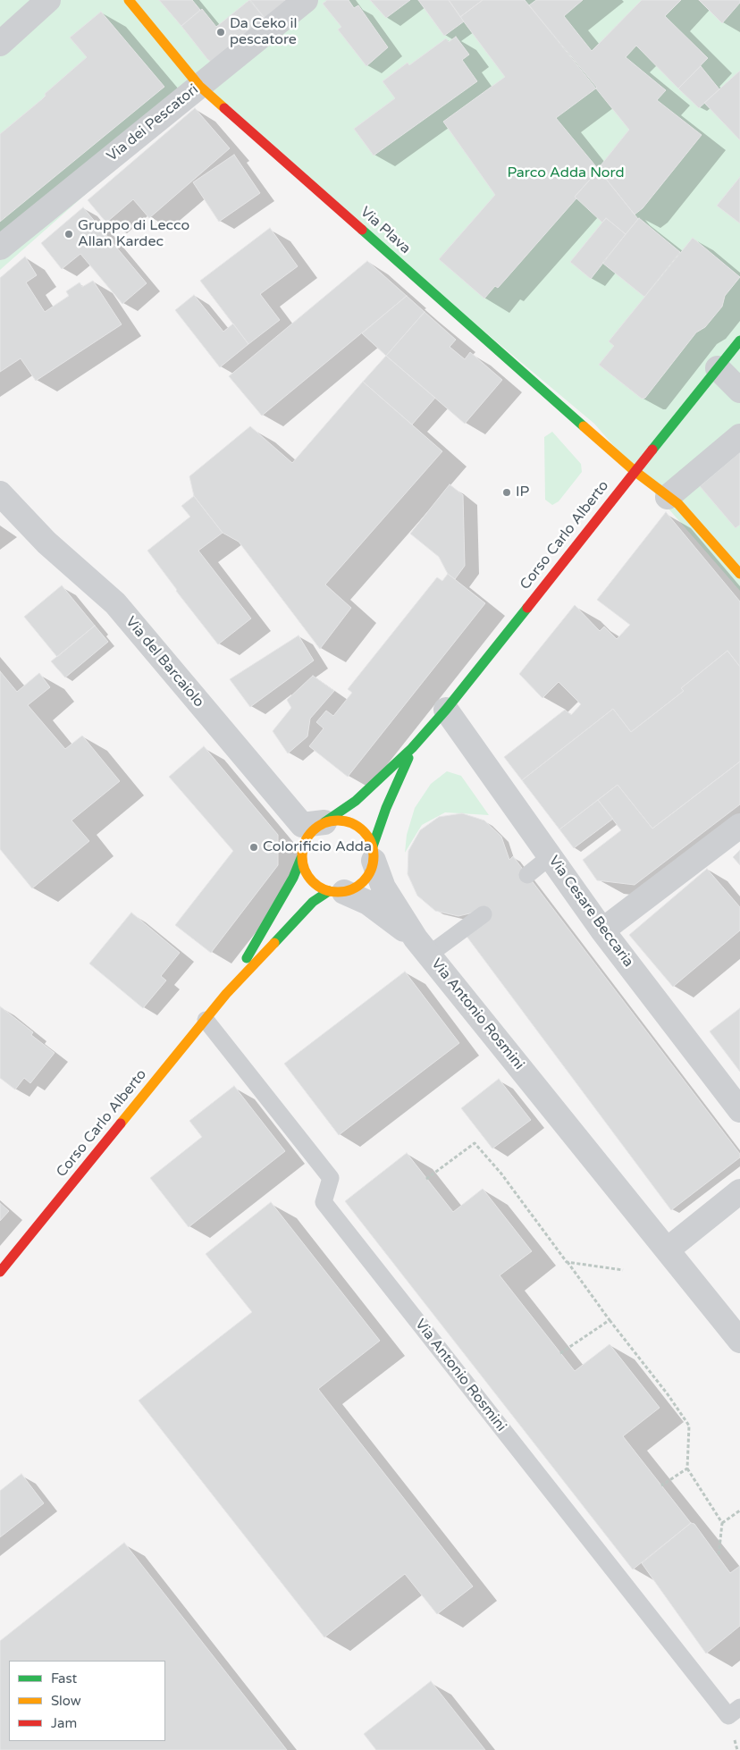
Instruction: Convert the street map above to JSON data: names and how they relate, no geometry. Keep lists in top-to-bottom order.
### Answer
{
  "streets": {
    "main road": ["Via Plava", "Corso Carlo Alberto"],
    "street": [
      "Via dei Pescatori",
      "Via del Barcaiolo",
      "Via Cesare Beccaria",
      "Via Antonio Rosmini"
    ]
  },
  "crossings": [
    ["Via dei Pescatori", "Via Plava"],
    ["Via Plava", "Corso Carlo Alberto"],
    ["Corso Carlo Alberto", "Via del Barcaiolo"],
    ["Corso Carlo Alberto", "Via Cesare Beccaria"],
    ["Corso Carlo Alberto", "Via Antonio Rosmini"],
    ["Via del Barcaiolo", "Via Antonio Rosmini"]
  ],
  "parks": ["Parco Adda Nord"],
  "places": [
    "Da Ceko il pescatore",
    "Gruppo di Lecco Allan Kardec",
    "IP",
    "Colorificio Adda"
  ],
  "legend": ["Fast", "Slow", "Jam"]
}
